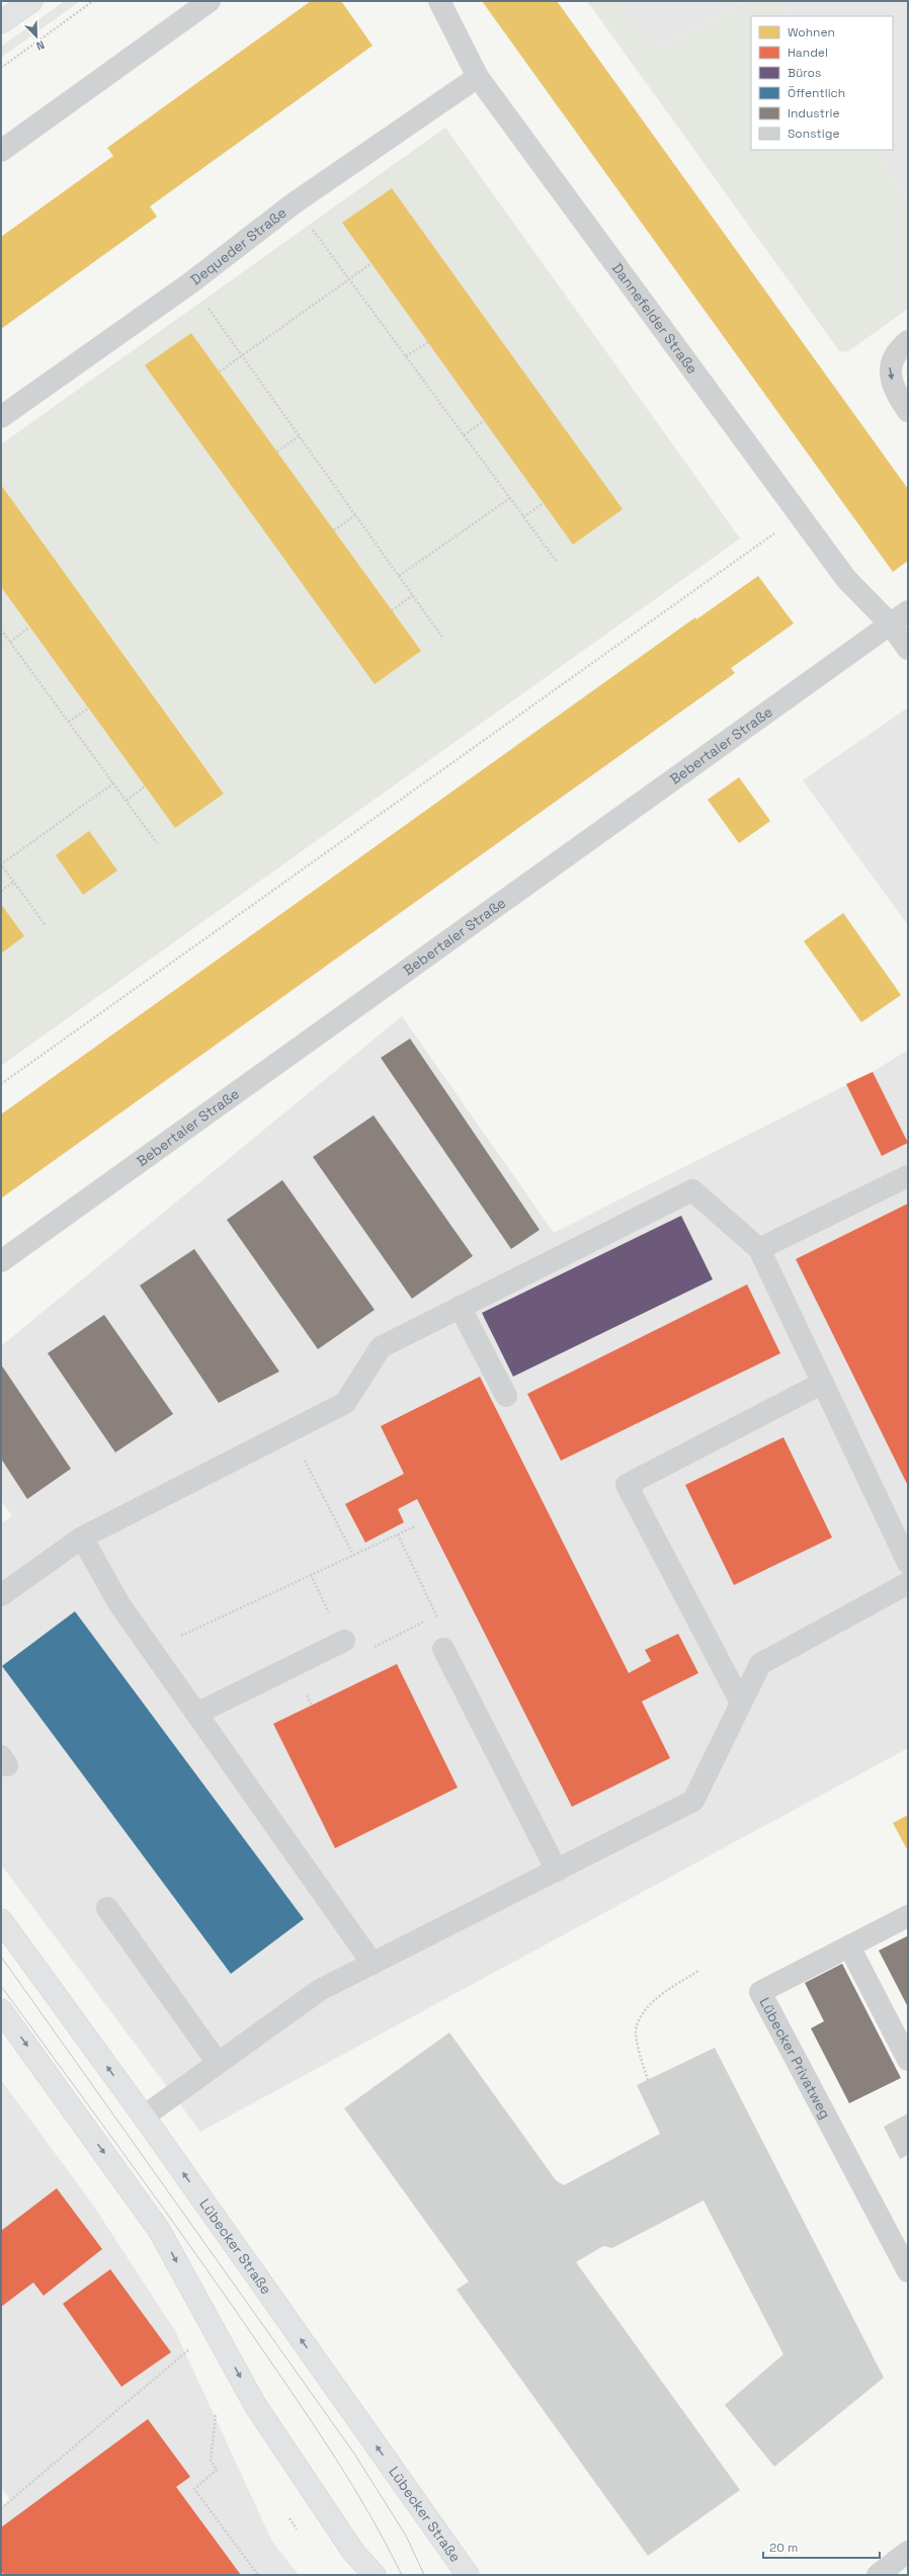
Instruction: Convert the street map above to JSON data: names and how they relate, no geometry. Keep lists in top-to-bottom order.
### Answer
{
  "streets": {
    "main road": ["Lübecker Straße"],
    "street": [
      "Dequeder Straße",
      "Dannefelder Straße",
      "Bebertaler Straße",
      "Lübecker Privatweg"
    ]
  },
  "crossings": [
    ["Dequeder Straße", "Dannefelder Straße"],
    ["Dannefelder Straße", "Bebertaler Straße"]
  ],
  "legend": [
    "Wohnen",
    "Handel",
    "Büros",
    "Öffentlich",
    "Industrie",
    "Sonstige"
  ],
  "scale_bar": "20 m",
  "north": "bottom right"
}
